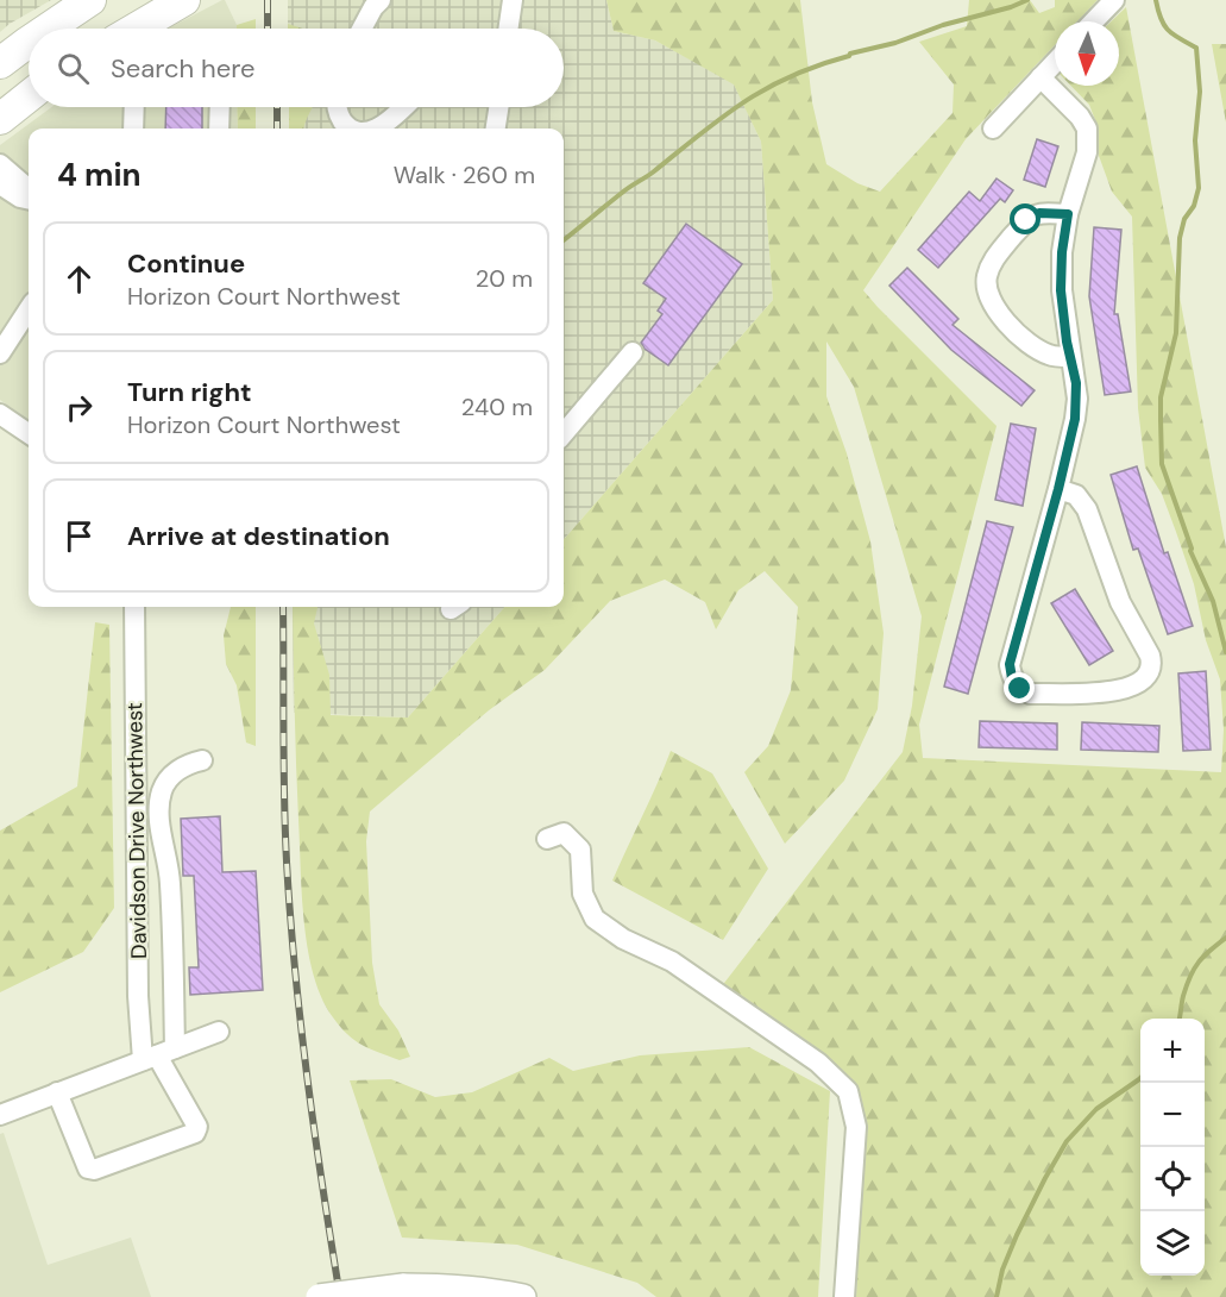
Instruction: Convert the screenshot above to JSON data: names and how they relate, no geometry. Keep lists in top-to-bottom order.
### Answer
{
  "streets": {
    "street": ["Davidson Drive Northwest"]
  },
  "north": "bottom",
  "page": {
    "search": "Search here",
    "heading": ["4 min", "Walk · 260 m"],
    "list": [
      ["Continue", "Horizon Court Northwest", "20 m"],
      ["Turn right", "Horizon Court Northwest", "240 m"],
      "Arrive at destination"
    ],
    "map_buttons": ["+", "−"]
  }
}
